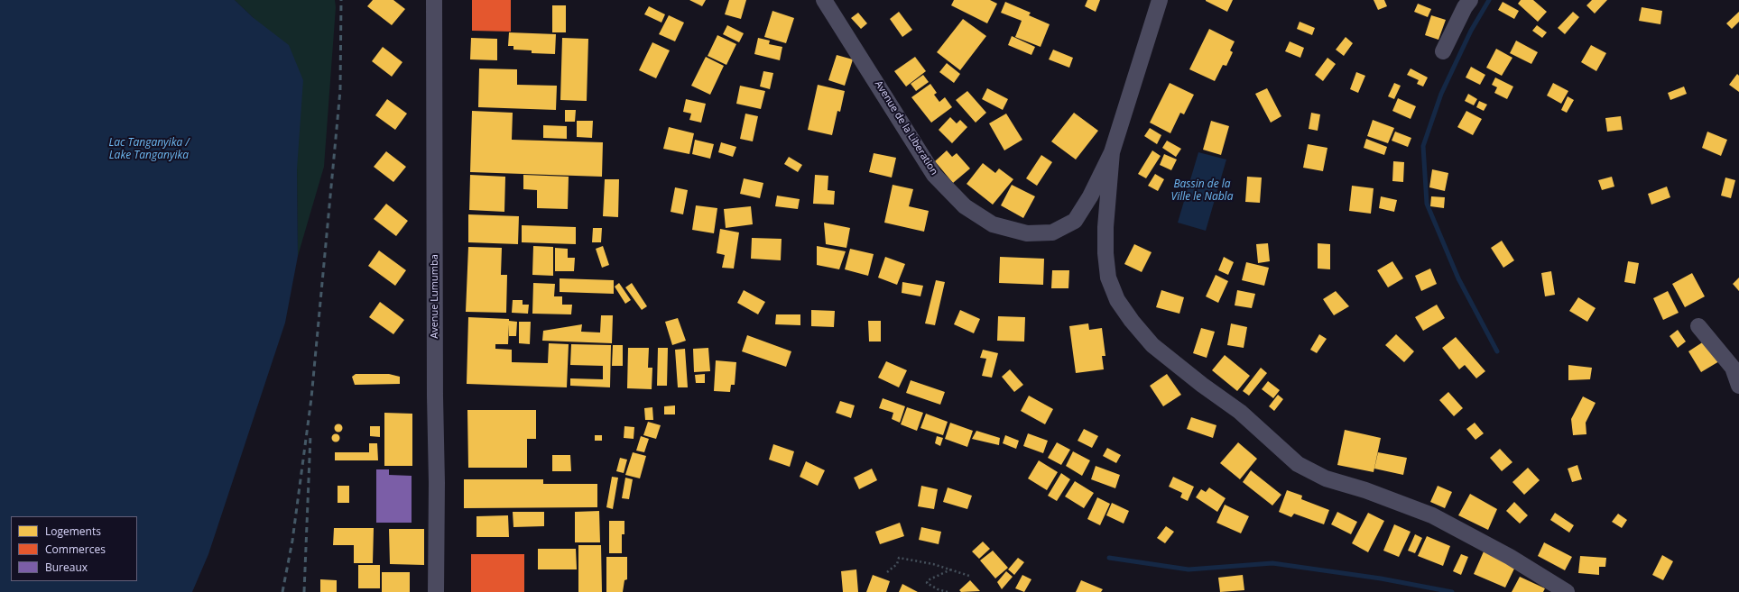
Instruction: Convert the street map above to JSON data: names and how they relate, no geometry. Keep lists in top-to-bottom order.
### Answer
{
  "streets": {
    "street": ["Avenue de la Liberation", "Avenue Lumumba"]
  },
  "water": ["Lac Tanganyika / Lake Tanganyika", "Bassin de la Ville le Nabla"],
  "legend": ["Logements", "Commerces", "Bureaux"]
}
